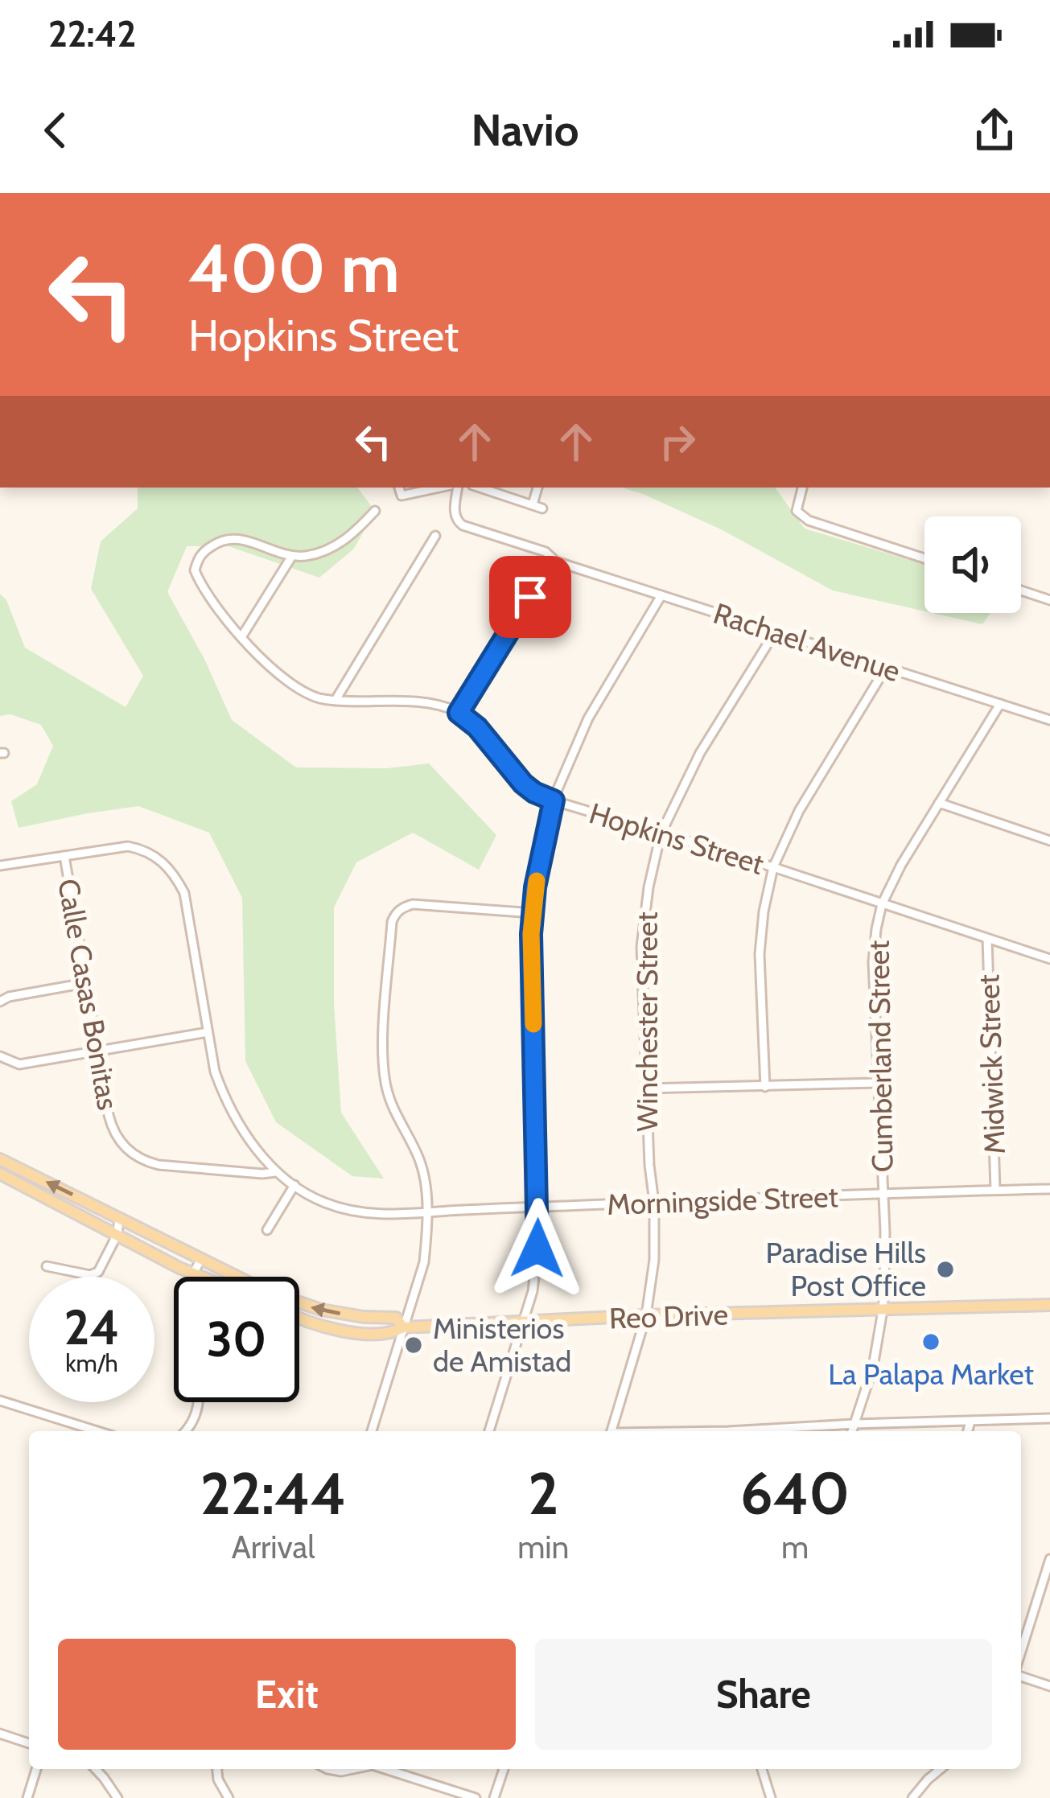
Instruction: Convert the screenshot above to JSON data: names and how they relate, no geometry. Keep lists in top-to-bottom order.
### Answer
{
  "streets": {
    "main road": ["Reo Drive"],
    "street": [
      "Rachael Avenue",
      "Hopkins Street",
      "Calle Casas Bonitas",
      "Winchester Street",
      "Cumberland Street",
      "Midwick Street",
      "Morningside Street"
    ]
  },
  "crossings": [
    ["Rachael Avenue", "Winchester Street"],
    ["Rachael Avenue", "Cumberland Street"],
    ["Hopkins Street", "Winchester Street"],
    ["Hopkins Street", "Cumberland Street"],
    ["Hopkins Street", "Midwick Street"],
    ["Calle Casas Bonitas", "Morningside Street"],
    ["Winchester Street", "Morningside Street"],
    ["Winchester Street", "Reo Drive"],
    ["Cumberland Street", "Morningside Street"],
    ["Cumberland Street", "Reo Drive"],
    ["Midwick Street", "Morningside Street"]
  ],
  "places": ["Paradise Hills Post Office", "La Palapa Market", "Ministerios de Amistad"],
  "page": {
    "status": "22:42",
    "header": "Navio",
    "turn": ["400 m", "Hopkins Street"],
    "speed": "24 km/h",
    "limit": "30",
    "eta": [
      "22:44",
      "Arrival",
      "2",
      "min",
      "640",
      "m"
    ],
    "buttons": ["Exit", "Share"]
  }
}
